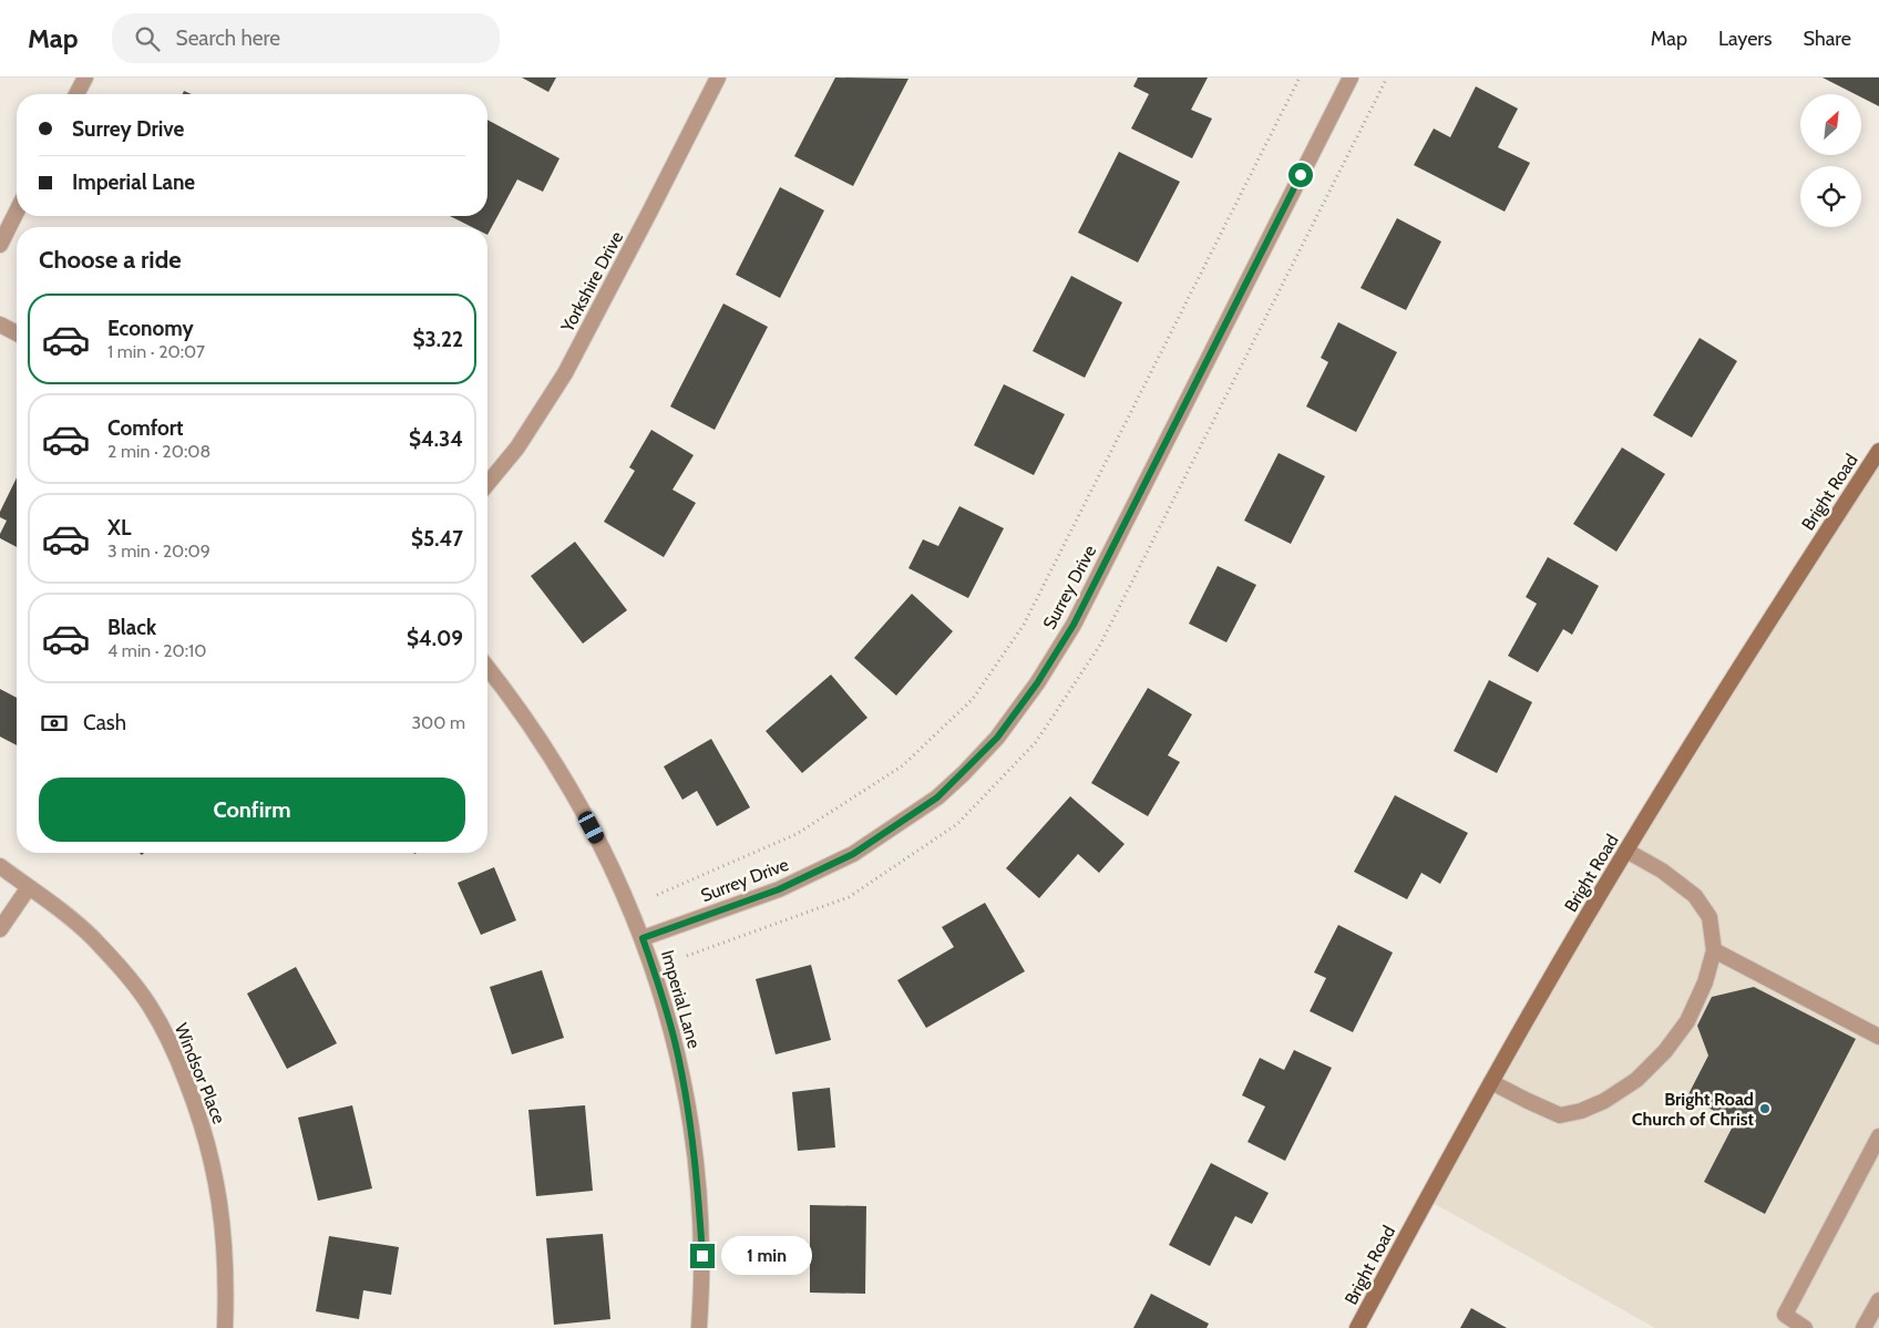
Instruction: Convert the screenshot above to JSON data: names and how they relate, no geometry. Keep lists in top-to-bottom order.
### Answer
{
  "streets": {
    "main road": ["Bright Road"],
    "street": [
      "Yorkshire Drive",
      "Surrey Drive",
      "Imperial Lane",
      "Windsor Place"
    ]
  },
  "crossings": [
    ["Surrey Drive", "Imperial Lane"]
  ],
  "places": ["Bright Road Church of Christ"],
  "north": "top right",
  "page": {
    "header": "Map",
    "search": "Search here",
    "nav": ["Map", "Layers", "Share"],
    "banner": ["Surrey Drive", "Imperial Lane"],
    "heading": "Choose a ride",
    "list": [
      {
        "name": "Economy",
        "note": "1 min · 20:07",
        "value": "$3.22"
      },
      {
        "name": "Comfort",
        "note": "2 min · 20:08",
        "value": "$4.34"
      },
      {
        "name": "XL",
        "note": "3 min · 20:09",
        "value": "$5.47"
      },
      {
        "name": "Black",
        "note": "4 min · 20:10",
        "value": "$4.09"
      }
    ],
    "pay": ["Cash", "300 m"],
    "buttons": "Confirm",
    "bubble": "1 min"
  }
}
